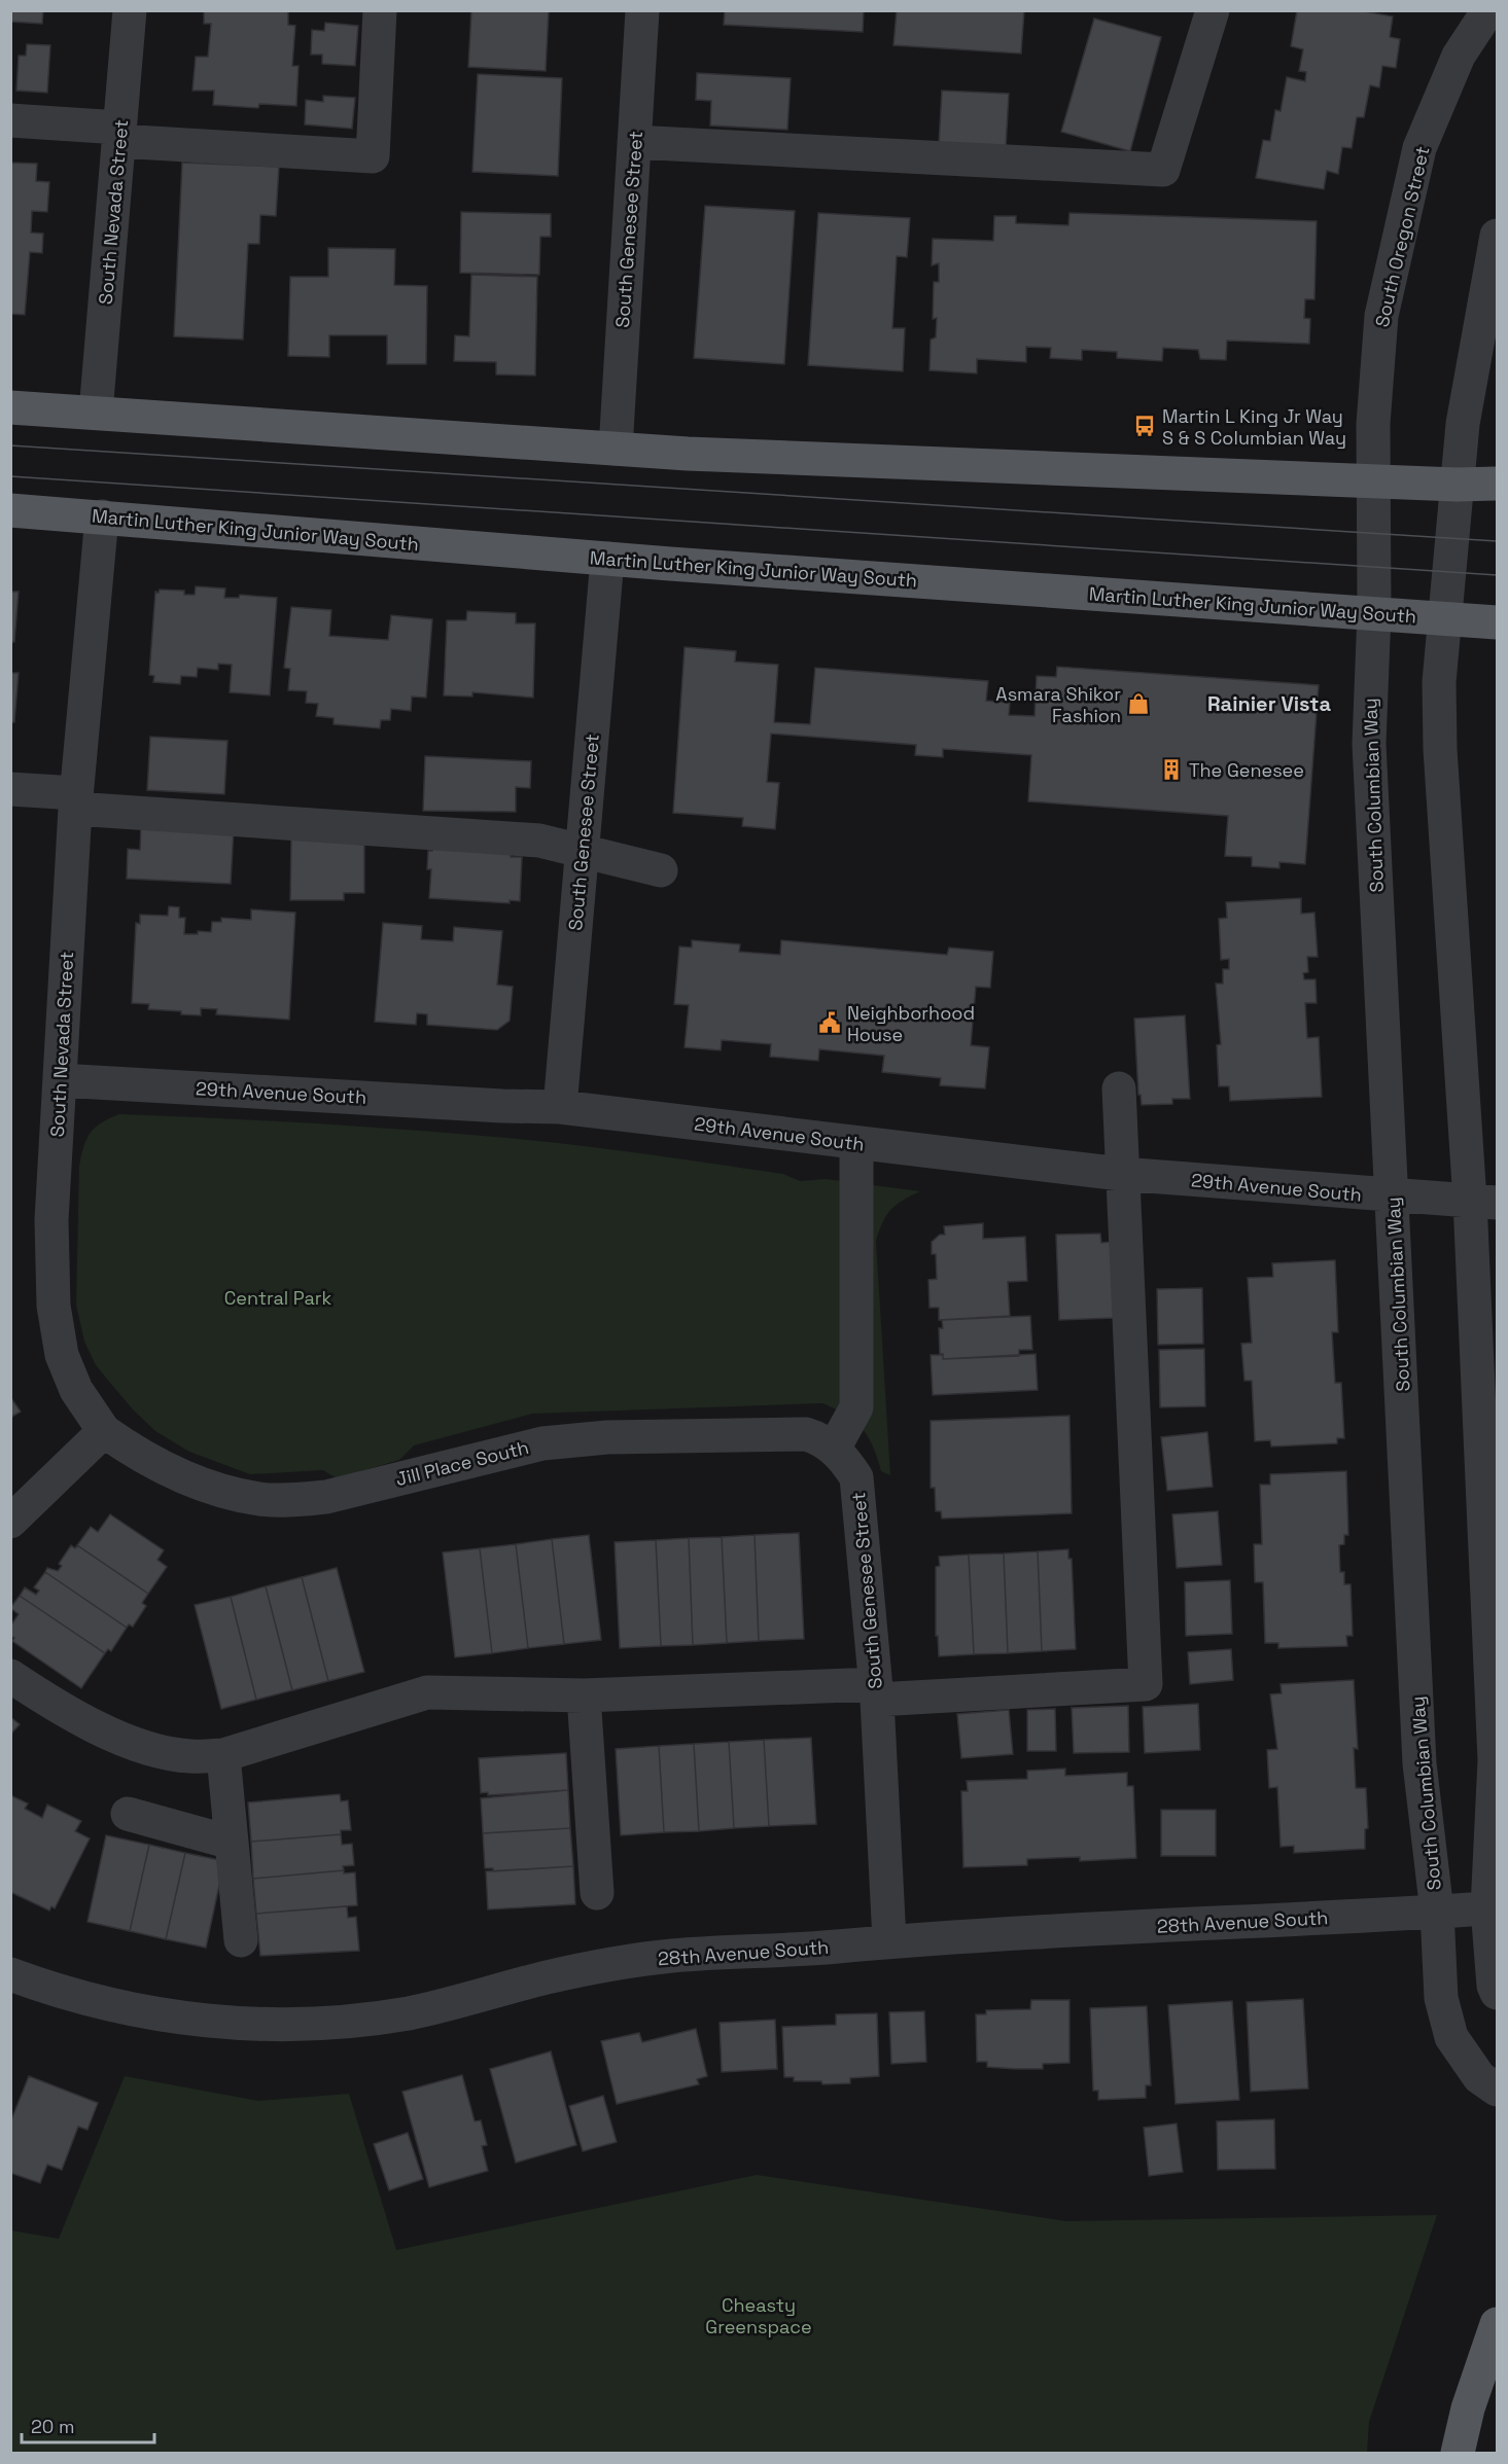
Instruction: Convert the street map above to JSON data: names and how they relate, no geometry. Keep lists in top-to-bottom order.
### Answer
{
  "streets": {
    "main road": ["Martin Luther King Junior Way South"],
    "street": [
      "South Nevada Street",
      "South Genesee Street",
      "South Oregon Street",
      "South Columbian Way",
      "29th Avenue South",
      "Jill Place South",
      "28th Avenue South"
    ]
  },
  "crossings": [
    ["South Nevada Street", "Martin Luther King Junior Way South"],
    ["South Nevada Street", "29th Avenue South"],
    ["South Nevada Street", "Jill Place South"],
    ["South Genesee Street", "Martin Luther King Junior Way South"],
    ["South Genesee Street", "29th Avenue South"],
    ["South Genesee Street", "Jill Place South"],
    ["South Genesee Street", "28th Avenue South"],
    ["South Oregon Street", "South Columbian Way"],
    ["Martin Luther King Junior Way South", "South Columbian Way"],
    ["South Columbian Way", "29th Avenue South"],
    ["South Columbian Way", "28th Avenue South"]
  ],
  "districts": ["Rainier Vista"],
  "parks": ["Central Park", "Cheasty Greenspace"],
  "places": {
    "bus stop": ["Martin L King Jr Way S & S Columbian Way"],
    "shop": ["Asmara Shikor Fashion"],
    "building": ["The Genesee"],
    "public building": ["Neighborhood House"]
  },
  "scale_bar": "20 m"
}
